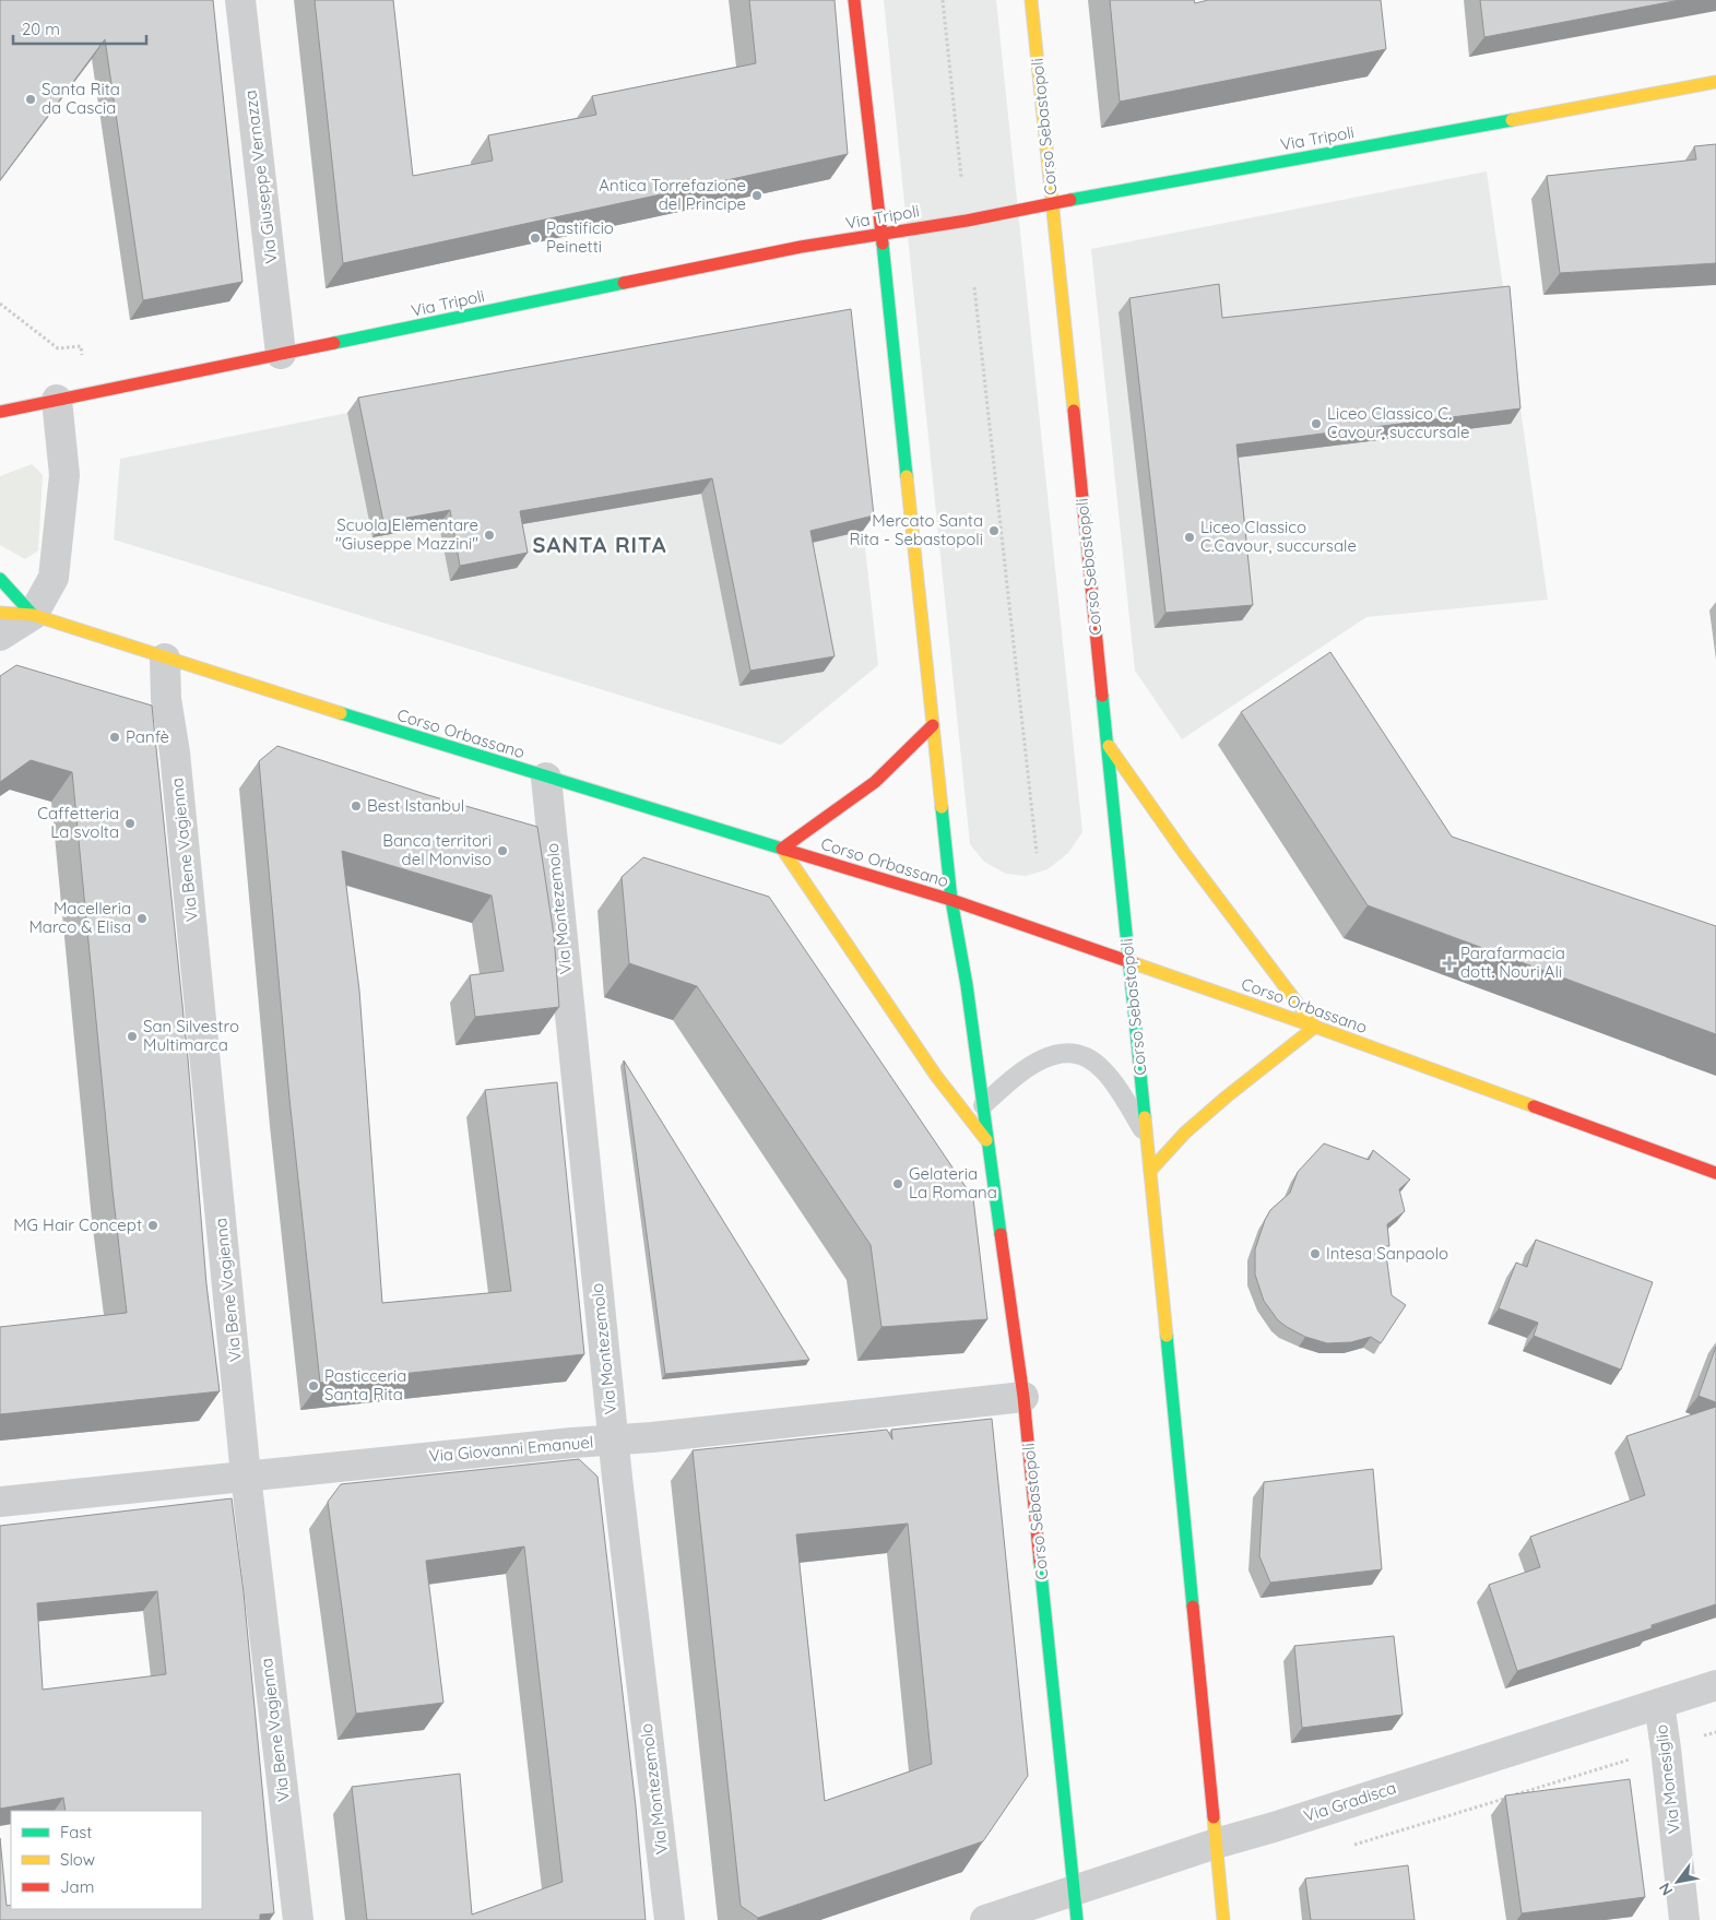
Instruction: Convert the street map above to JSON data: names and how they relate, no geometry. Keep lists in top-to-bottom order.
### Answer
{
  "streets": {
    "street": [
      "Corso Sebastopoli",
      "Via Tripoli",
      "Via Giuseppe Vernazza",
      "Corso Orbassano",
      "Via Bene Vagienna",
      "Via Montezemolo",
      "Via Giovanni Emanuel",
      "Via Monesiglio",
      "Via Gradisca"
    ]
  },
  "crossings": [
    ["Corso Sebastopoli", "Via Tripoli"],
    ["Corso Sebastopoli", "Corso Orbassano"],
    ["Corso Sebastopoli", "Via Giovanni Emanuel"],
    ["Corso Sebastopoli", "Via Gradisca"],
    ["Via Tripoli", "Via Giuseppe Vernazza"],
    ["Corso Orbassano", "Via Bene Vagienna"],
    ["Corso Orbassano", "Via Montezemolo"],
    ["Via Bene Vagienna", "Via Giovanni Emanuel"],
    ["Via Montezemolo", "Via Giovanni Emanuel"],
    ["Via Monesiglio", "Via Gradisca"]
  ],
  "districts": ["SANTA RITA"],
  "places": {
    "other": [
      "Santa Rita da Cascia",
      "Antica Torrefazione del Principe",
      "Pastificio Peinetti",
      "Liceo Classico C. Cavour, succursale",
      "Mercato Santa Rita - Sebastopoli",
      "Scuola Elementare \"Giuseppe Mazzini\"",
      "Liceo Classico C.Cavour, succursale",
      "Panfè",
      "Best Istanbul",
      "Caffetteria La svolta",
      "Banca territori del Monviso",
      "Macelleria Marco & Elisa",
      "San Silvestro Multimarca",
      "Gelateria La Romana",
      "MG Hair Concept",
      "Intesa Sanpaolo",
      "Pasticceria Santa Rita"
    ],
    "health": ["Parafarmacia dott. Nouri Ali"]
  },
  "legend": ["Fast", "Slow", "Jam"],
  "scale_bar": "20 m",
  "north": "bottom left"
}
